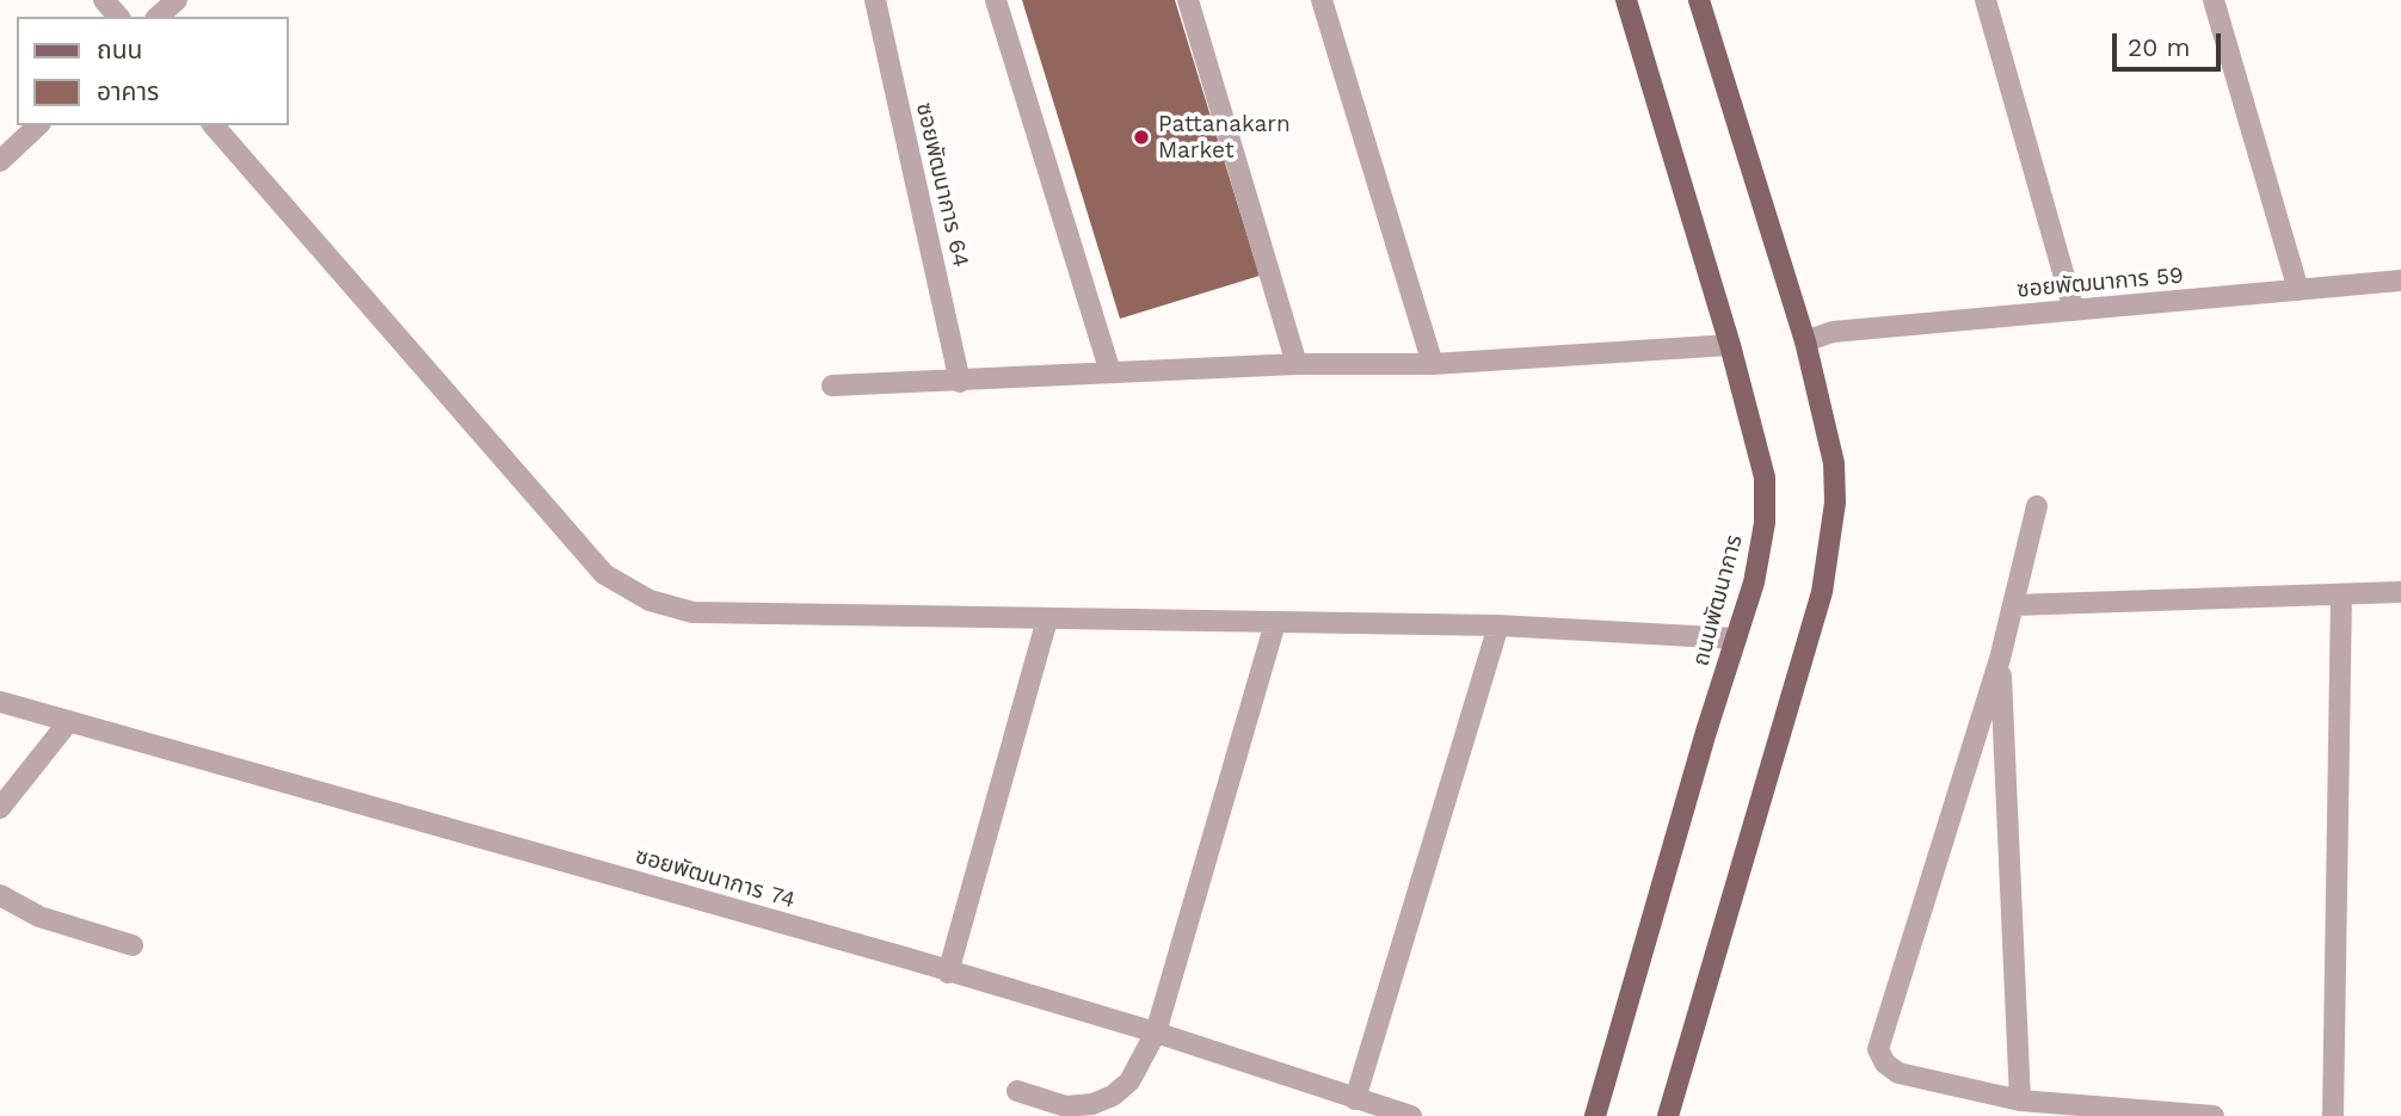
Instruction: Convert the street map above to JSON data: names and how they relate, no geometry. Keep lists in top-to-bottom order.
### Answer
{
  "streets": {
    "main road": ["ถนนพัฒนาการ"],
    "street": ["ซอยพัฒนาการ 64", "ซอยพัฒนาการ 59", "ซอยพัฒนาการ 74"]
  },
  "places": ["Pattanakarn Market"],
  "legend": ["ถนน", "อาคาร"],
  "scale_bar": "20 m"
}
